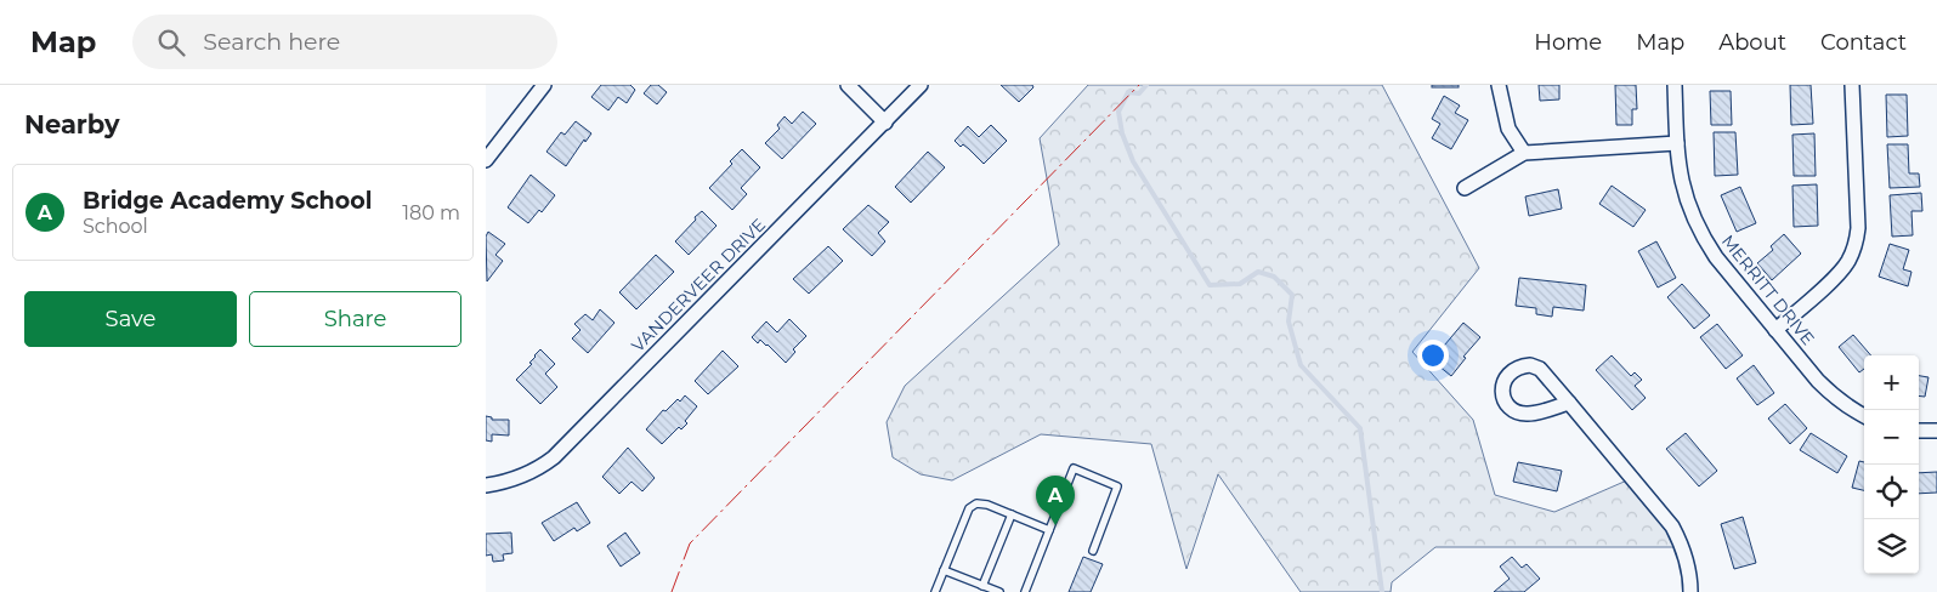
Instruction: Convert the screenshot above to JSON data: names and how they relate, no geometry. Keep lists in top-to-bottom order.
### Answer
{
  "streets": {
    "street": ["VANDERVEER DRIVE", "MERRITT DRIVE"]
  },
  "page": {
    "header": "Map",
    "search": "Search here",
    "nav": [
      "Home",
      "Map",
      "About",
      "Contact"
    ],
    "heading": "Nearby",
    "list": [
      {
        "mark": "A",
        "name": "Bridge Academy School",
        "note": "School",
        "value": "180 m"
      }
    ],
    "buttons": ["Save", "Share"],
    "map_buttons": ["+", "−"],
    "pins": "A"
  }
}
